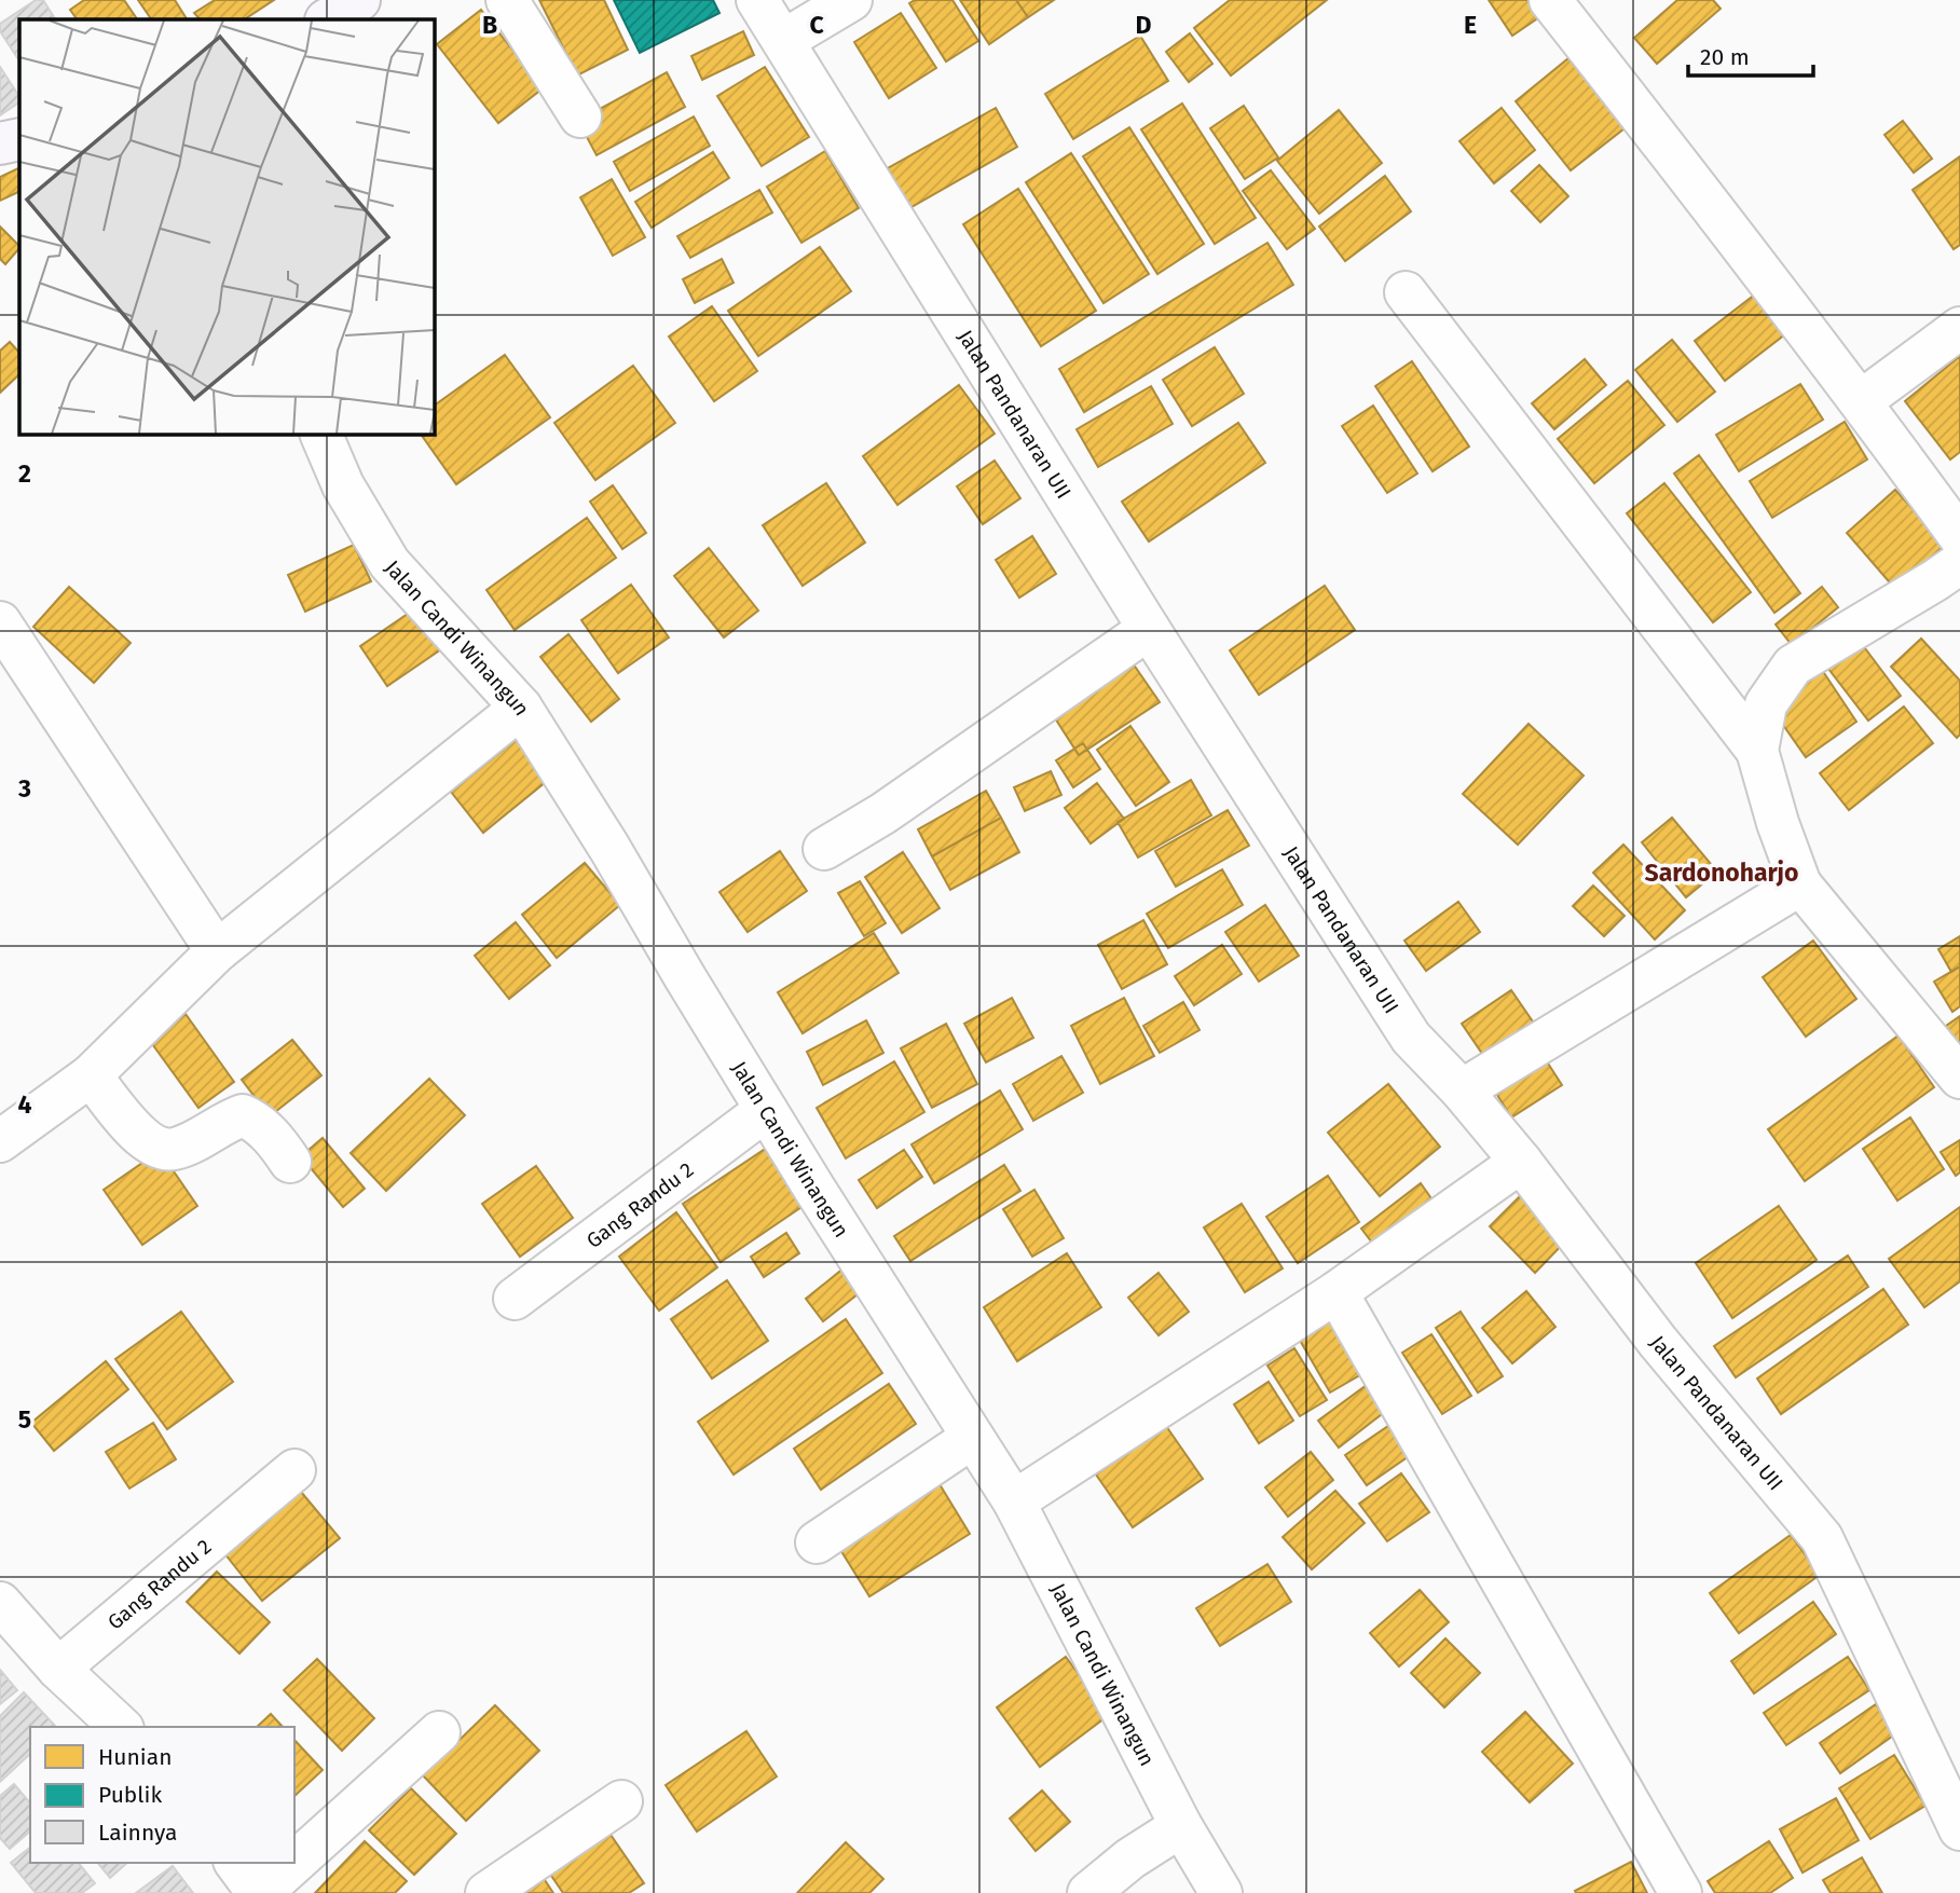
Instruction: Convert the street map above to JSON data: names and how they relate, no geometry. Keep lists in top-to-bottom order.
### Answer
{
  "streets": {
    "street": ["Jalan Pandanaran UII", "Jalan Candi Winangun", "Gang Randu 2"]
  },
  "crossings": [
    ["Jalan Candi Winangun", "Gang Randu 2"]
  ],
  "districts": ["Sardonoharjo"],
  "legend": ["Hunian", "Publik", "Lainnya"],
  "scale_bar": "20 m",
  "grid": {
    "columns": [
      "B",
      "C",
      "D",
      "E"
    ],
    "rows": [
      "2",
      "3",
      "4",
      "5"
    ]
  }
}
